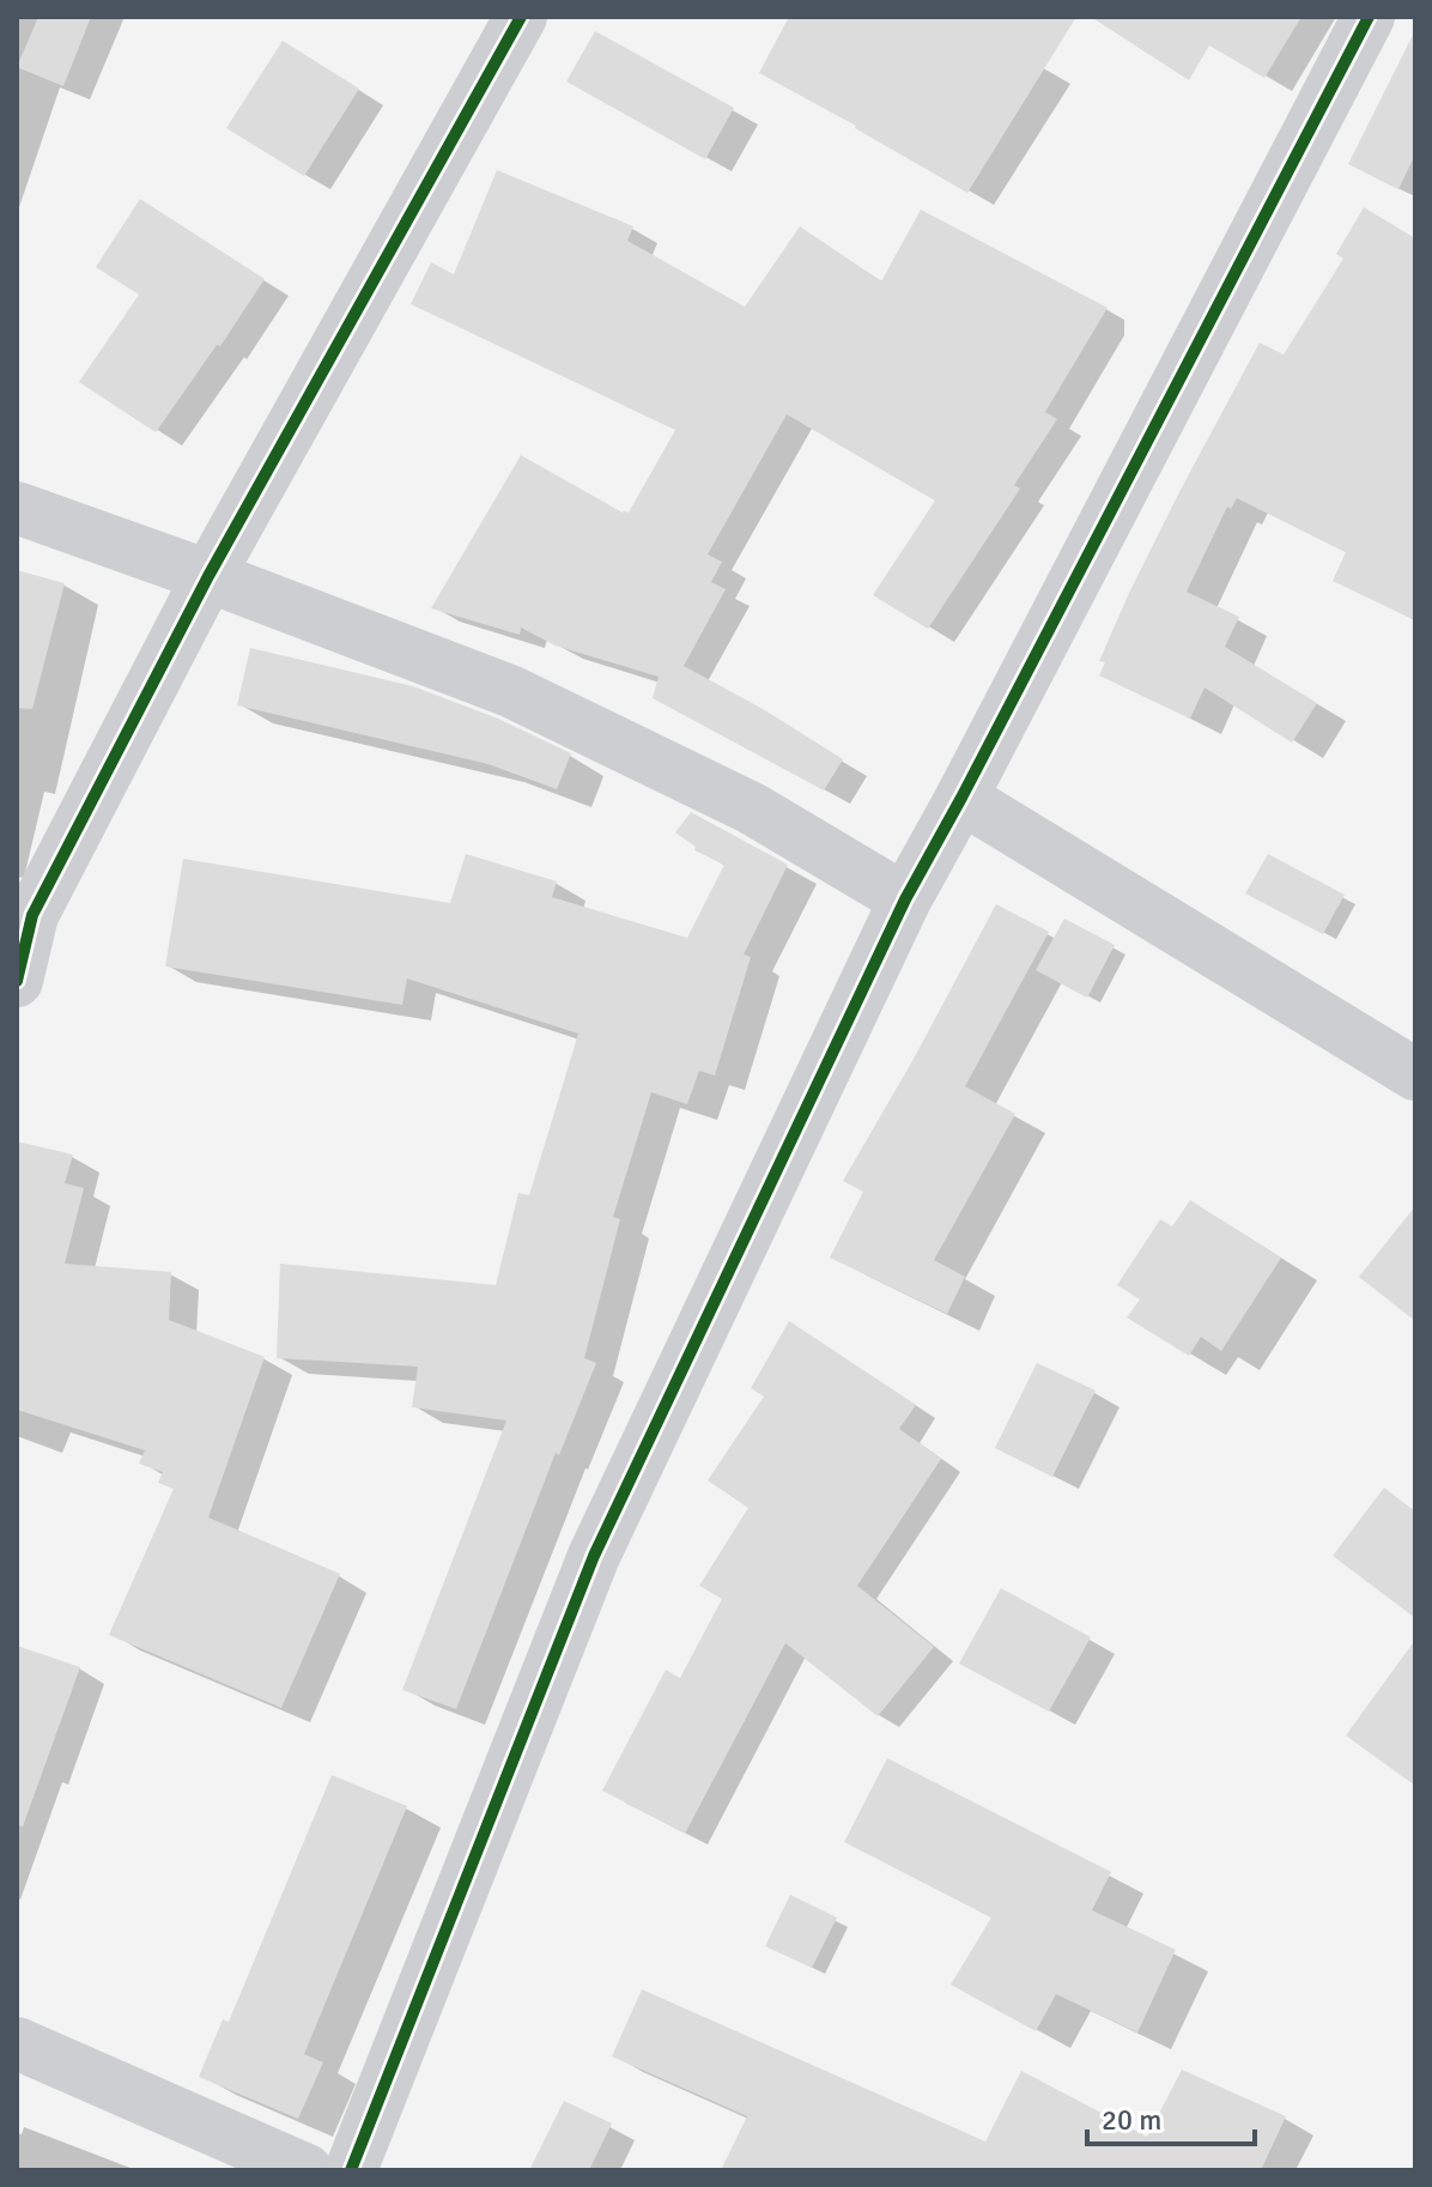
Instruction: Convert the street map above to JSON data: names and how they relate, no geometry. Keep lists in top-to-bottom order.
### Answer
{
  "scale_bar": "20 m"
}
